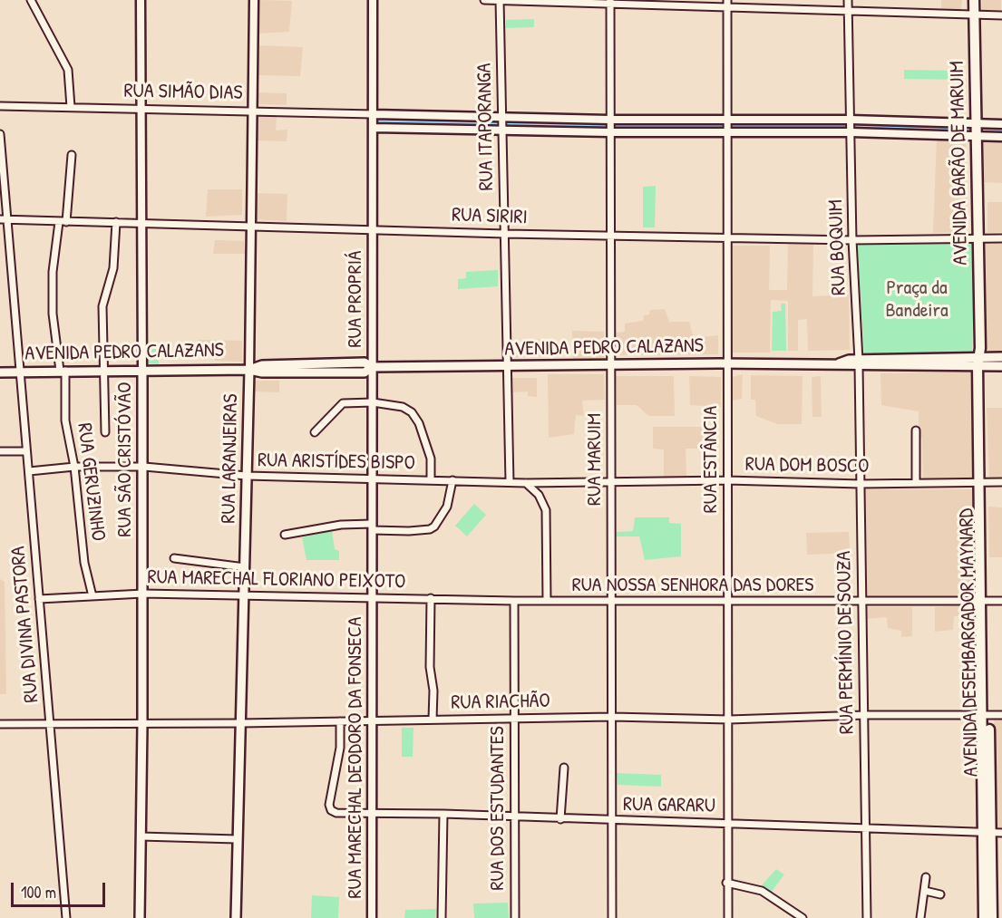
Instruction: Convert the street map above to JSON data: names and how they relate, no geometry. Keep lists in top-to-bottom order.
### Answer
{
  "streets": {
    "main road": [
      "AVENIDA BARÃO DE MARUIM",
      "AVENIDA PEDRO CALAZANS",
      "RUA LARANJEIRAS",
      "RUA SÃO CRISTÓVÃO",
      "AVENIDA DESEMBARGADOR MAYNARD"
    ],
    "street": [
      "RUA SIMÃO DIAS",
      "RUA ITAPORANGA",
      "RUA SIRIRI",
      "RUA BOQUIM",
      "RUA PROPRIÁ",
      "RUA MARUIM",
      "RUA ESTÂNCIA",
      "RUA ARISTÍDES BISPO",
      "RUA DOM BOSCO",
      "RUA GERUZINHO",
      "RUA MARECHAL FLORIANO PEIXOTO",
      "RUA NOSSA SENHORA DAS DORES",
      "RUA DIVINA PASTORA",
      "RUA PERMÍNIO DE SOUZA",
      "RUA RIACHÃO",
      "RUA MARECHAL DEODORO DA FONSECA",
      "RUA GARARU",
      "RUA DOS ESTUDANTES"
    ]
  },
  "crossings": [
    ["RUA SIMÃO DIAS", "RUA PROPRIÁ"],
    ["RUA SIMÃO DIAS", "RUA LARANJEIRAS"],
    ["RUA SIMÃO DIAS", "RUA SÃO CRISTÓVÃO"],
    ["RUA ITAPORANGA", "RUA SIRIRI"],
    ["RUA ITAPORANGA", "AVENIDA PEDRO CALAZANS"],
    ["RUA ITAPORANGA", "RUA ARISTÍDES BISPO"],
    ["AVENIDA BARÃO DE MARUIM", "RUA SIRIRI"],
    ["AVENIDA BARÃO DE MARUIM", "AVENIDA PEDRO CALAZANS"],
    ["AVENIDA BARÃO DE MARUIM", "AVENIDA DESEMBARGADOR MAYNARD"],
    ["RUA SIRIRI", "RUA BOQUIM"],
    ["RUA SIRIRI", "RUA PROPRIÁ"],
    ["RUA SIRIRI", "RUA LARANJEIRAS"],
    ["RUA SIRIRI", "RUA SÃO CRISTÓVÃO"],
    ["RUA SIRIRI", "RUA MARUIM"],
    ["RUA SIRIRI", "RUA ESTÂNCIA"],
    ["RUA SIRIRI", "RUA GERUZINHO"],
    ["RUA SIRIRI", "RUA DIVINA PASTORA"],
    ["RUA BOQUIM", "AVENIDA PEDRO CALAZANS"],
    ["RUA BOQUIM", "RUA PERMÍNIO DE SOUZA"],
    ["RUA PROPRIÁ", "AVENIDA PEDRO CALAZANS"],
    ["RUA PROPRIÁ", "RUA ARISTÍDES BISPO"],
    ["RUA PROPRIÁ", "RUA MARECHAL FLORIANO PEIXOTO"],
    ["RUA PROPRIÁ", "RUA MARECHAL DEODORO DA FONSECA"],
    ["AVENIDA PEDRO CALAZANS", "RUA LARANJEIRAS"],
    ["AVENIDA PEDRO CALAZANS", "RUA SÃO CRISTÓVÃO"],
    ["AVENIDA PEDRO CALAZANS", "RUA MARUIM"],
    ["AVENIDA PEDRO CALAZANS", "RUA ESTÂNCIA"],
    ["AVENIDA PEDRO CALAZANS", "RUA GERUZINHO"],
    ["AVENIDA PEDRO CALAZANS", "RUA DIVINA PASTORA"],
    ["AVENIDA PEDRO CALAZANS", "RUA PERMÍNIO DE SOUZA"],
    ["AVENIDA PEDRO CALAZANS", "AVENIDA DESEMBARGADOR MAYNARD"],
    ["RUA LARANJEIRAS", "RUA ARISTÍDES BISPO"],
    ["RUA LARANJEIRAS", "RUA MARECHAL FLORIANO PEIXOTO"],
    ["RUA LARANJEIRAS", "RUA RIACHÃO"],
    ["RUA SÃO CRISTÓVÃO", "RUA ARISTÍDES BISPO"],
    ["RUA SÃO CRISTÓVÃO", "RUA MARECHAL FLORIANO PEIXOTO"],
    ["RUA SÃO CRISTÓVÃO", "RUA RIACHÃO"],
    ["RUA MARUIM", "RUA ARISTÍDES BISPO"],
    ["RUA MARUIM", "RUA DOM BOSCO"],
    ["RUA MARUIM", "RUA NOSSA SENHORA DAS DORES"],
    ["RUA MARUIM", "RUA RIACHÃO"],
    ["RUA MARUIM", "RUA GARARU"],
    ["RUA ESTÂNCIA", "RUA DOM BOSCO"],
    ["RUA ESTÂNCIA", "RUA NOSSA SENHORA DAS DORES"],
    ["RUA ESTÂNCIA", "RUA RIACHÃO"],
    ["RUA ESTÂNCIA", "RUA GARARU"],
    ["RUA ARISTÍDES BISPO", "RUA DOM BOSCO"],
    ["RUA ARISTÍDES BISPO", "RUA GERUZINHO"],
    ["RUA ARISTÍDES BISPO", "RUA DIVINA PASTORA"],
    ["RUA DOM BOSCO", "RUA PERMÍNIO DE SOUZA"],
    ["RUA DOM BOSCO", "AVENIDA DESEMBARGADOR MAYNARD"],
    ["RUA GERUZINHO", "RUA MARECHAL FLORIANO PEIXOTO"],
    ["RUA MARECHAL FLORIANO PEIXOTO", "RUA NOSSA SENHORA DAS DORES"],
    ["RUA MARECHAL FLORIANO PEIXOTO", "RUA DIVINA PASTORA"],
    ["RUA MARECHAL FLORIANO PEIXOTO", "RUA MARECHAL DEODORO DA FONSECA"],
    ["RUA MARECHAL FLORIANO PEIXOTO", "RUA DOS ESTUDANTES"],
    ["RUA NOSSA SENHORA DAS DORES", "RUA PERMÍNIO DE SOUZA"],
    ["RUA NOSSA SENHORA DAS DORES", "AVENIDA DESEMBARGADOR MAYNARD"],
    ["RUA NOSSA SENHORA DAS DORES", "RUA DOS ESTUDANTES"],
    ["RUA DIVINA PASTORA", "RUA RIACHÃO"],
    ["RUA PERMÍNIO DE SOUZA", "RUA RIACHÃO"],
    ["RUA PERMÍNIO DE SOUZA", "RUA GARARU"],
    ["AVENIDA DESEMBARGADOR MAYNARD", "RUA RIACHÃO"],
    ["AVENIDA DESEMBARGADOR MAYNARD", "RUA GARARU"],
    ["RUA RIACHÃO", "RUA MARECHAL DEODORO DA FONSECA"],
    ["RUA RIACHÃO", "RUA GARARU"],
    ["RUA RIACHÃO", "RUA DOS ESTUDANTES"],
    ["RUA MARECHAL DEODORO DA FONSECA", "RUA GARARU"],
    ["RUA GARARU", "RUA DOS ESTUDANTES"]
  ],
  "parks": ["Praça da Bandeira"],
  "scale_bar": "100 m"
}
